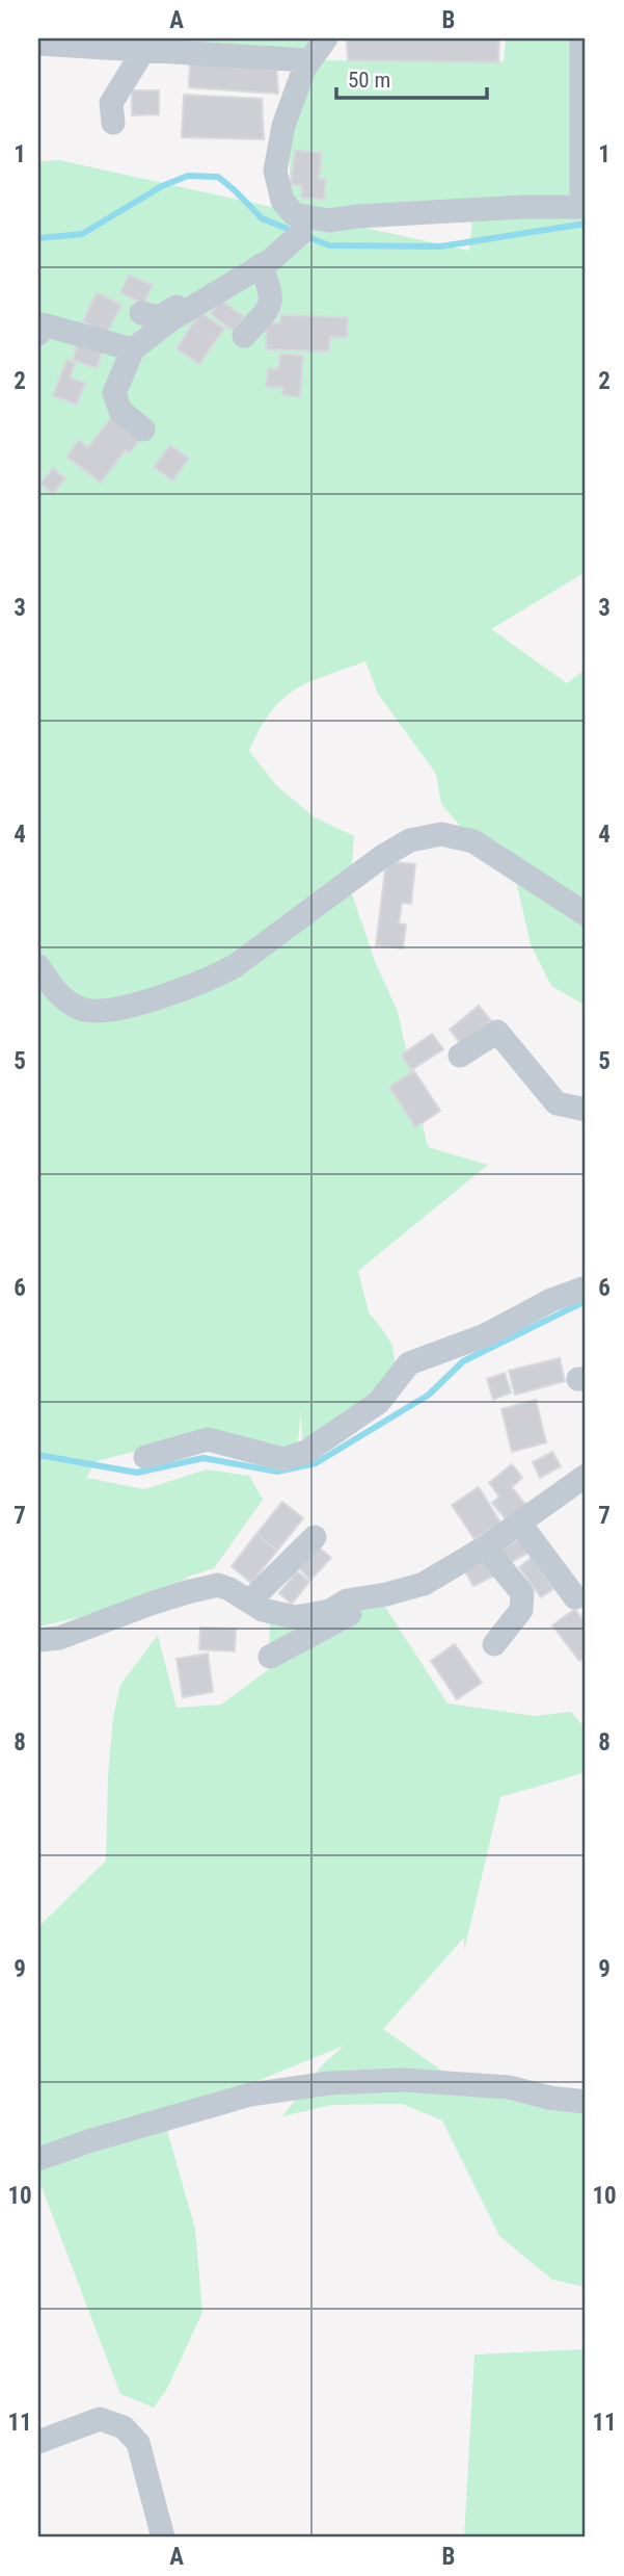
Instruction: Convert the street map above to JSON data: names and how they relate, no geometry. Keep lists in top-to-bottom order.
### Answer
{
  "scale_bar": "50 m",
  "grid": {
    "columns": ["A", "B"],
    "rows": [
      "1",
      "2",
      "3",
      "4",
      "5",
      "6",
      "7",
      "8",
      "9",
      "10",
      "11"
    ]
  }
}
